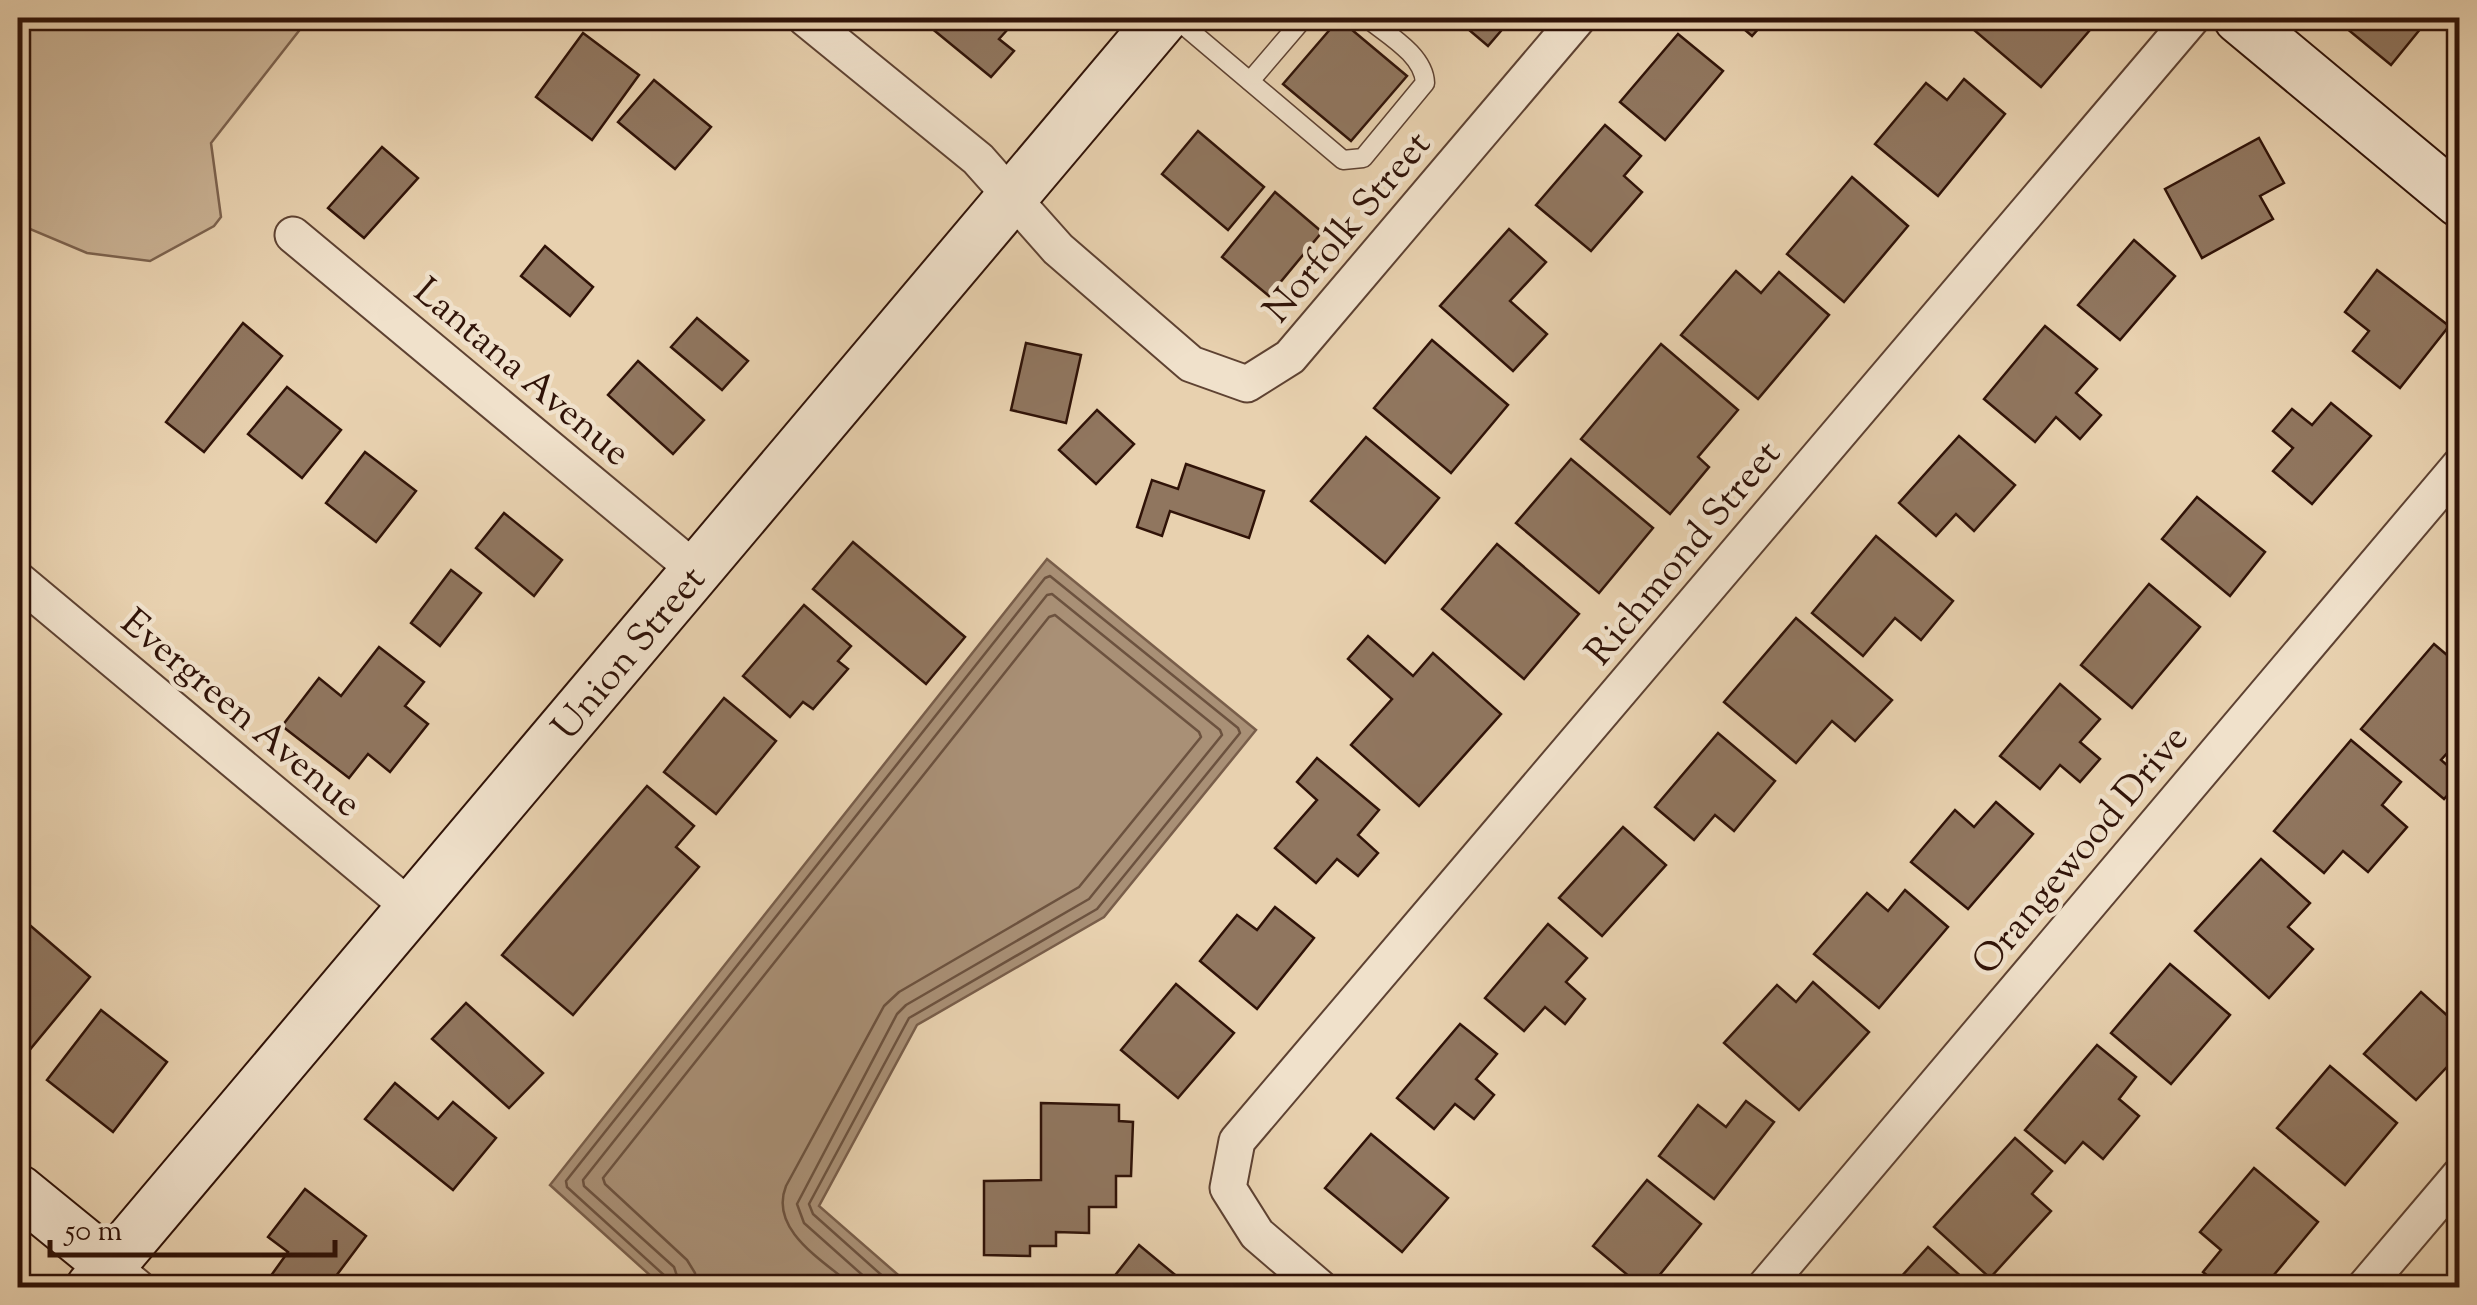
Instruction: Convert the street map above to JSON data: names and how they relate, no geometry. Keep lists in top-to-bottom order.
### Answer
{
  "streets": {
    "street": [
      "Norfolk Street",
      "Lantana Avenue",
      "Richmond Street",
      "Union Street",
      "Evergreen Avenue",
      "Orangewood Drive"
    ]
  },
  "crossings": [
    ["Norfolk Street", "Union Street"],
    ["Lantana Avenue", "Union Street"],
    ["Union Street", "Evergreen Avenue"]
  ],
  "scale_bar": "50 m"
}
